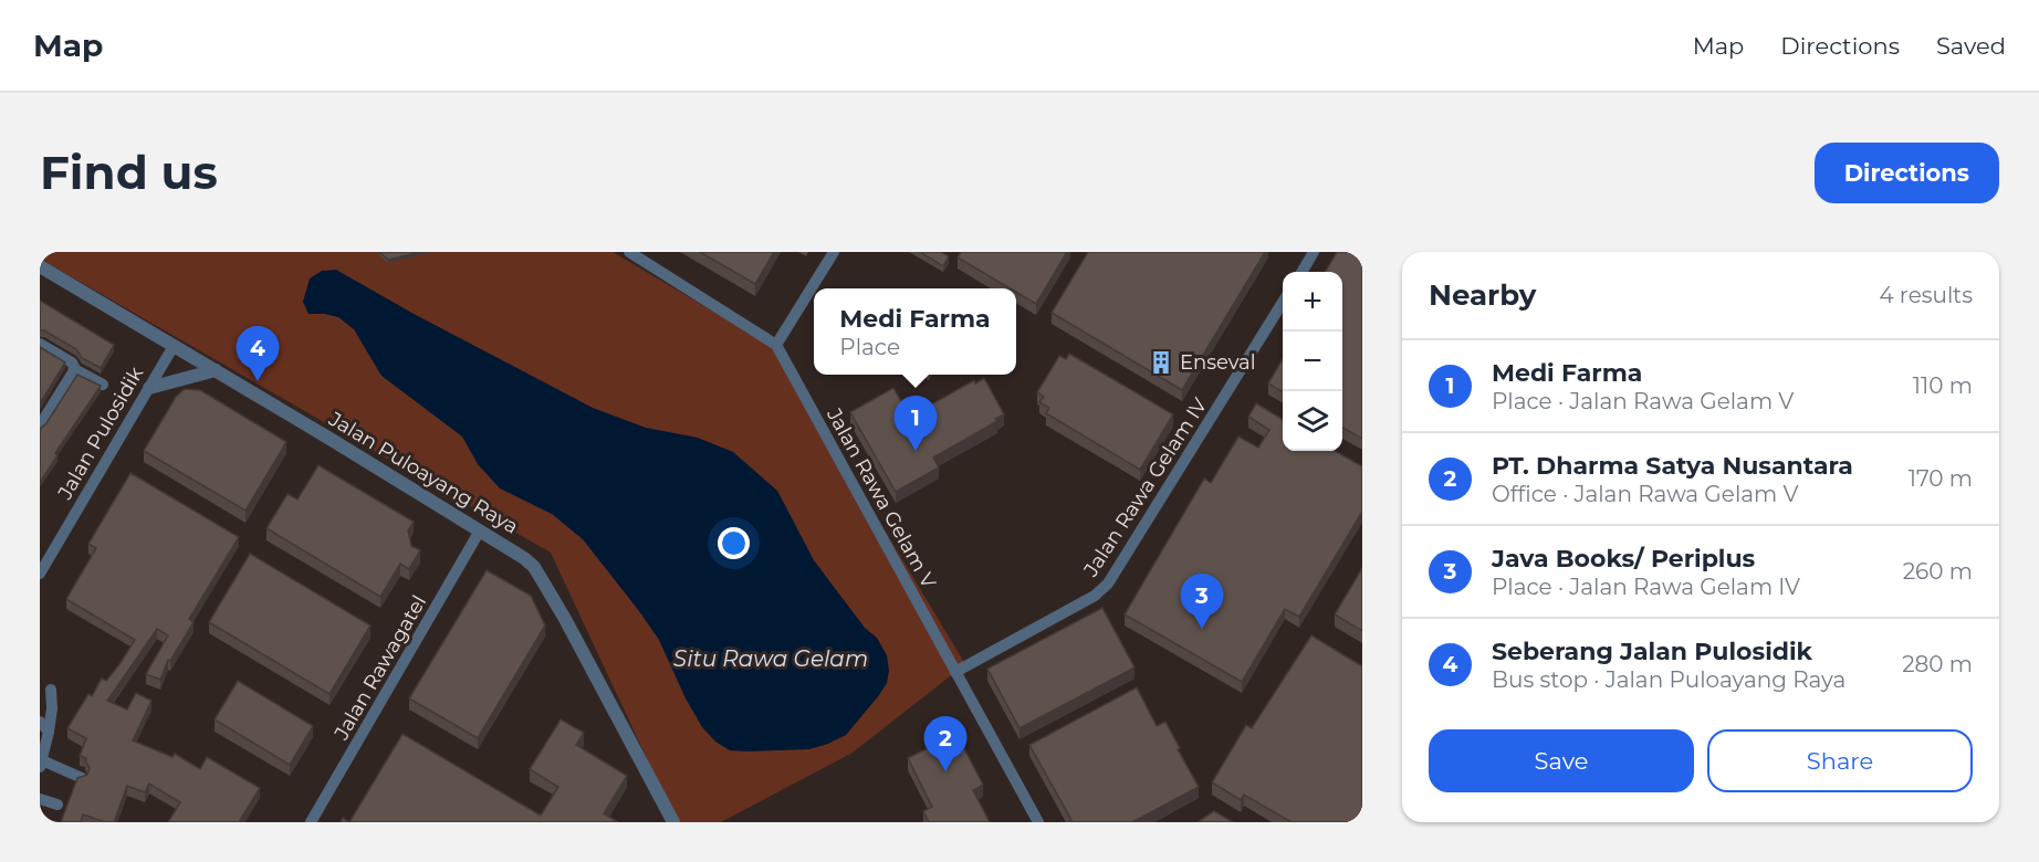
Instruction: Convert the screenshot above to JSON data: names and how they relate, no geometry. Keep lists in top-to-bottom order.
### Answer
{
  "streets": {
    "street": [
      "Jalan Pulosidik",
      "Jalan Puloayang Raya",
      "Jalan Rawa Gelam IV",
      "Jalan Rawa Gelam V",
      "Jalan Rawagatel"
    ]
  },
  "crossings": [
    ["Jalan Pulosidik", "Jalan Puloayang Raya"],
    ["Jalan Puloayang Raya", "Jalan Rawagatel"],
    ["Jalan Rawa Gelam IV", "Jalan Rawa Gelam V"]
  ],
  "water": ["Situ Rawa Gelam"],
  "places": {
    "building": ["Enseval"]
  },
  "page": {
    "header": "Map",
    "nav": ["Map", "Directions", "Saved"],
    "buttons": [
      "Directions",
      ["Save", "Share"]
    ],
    "title": "Find us",
    "heading": ["Nearby", "4 results"],
    "map_buttons": ["+", "−"],
    "popup": ["Medi Farma", "Place"],
    "pins": [
      "4",
      "1",
      "3",
      "2"
    ],
    "list": [
      {
        "mark": "1",
        "name": "Medi Farma",
        "note": "Place · Jalan Rawa Gelam V",
        "value": "110 m"
      },
      {
        "mark": "2",
        "name": "PT. Dharma Satya Nusantara",
        "note": "Office · Jalan Rawa Gelam V",
        "value": "170 m"
      },
      {
        "mark": "3",
        "name": "Java Books/ Periplus",
        "note": "Place · Jalan Rawa Gelam IV",
        "value": "260 m"
      },
      {
        "mark": "4",
        "name": "Seberang Jalan Pulosidik",
        "note": "Bus stop · Jalan Puloayang Raya",
        "value": "280 m"
      }
    ]
  }
}
